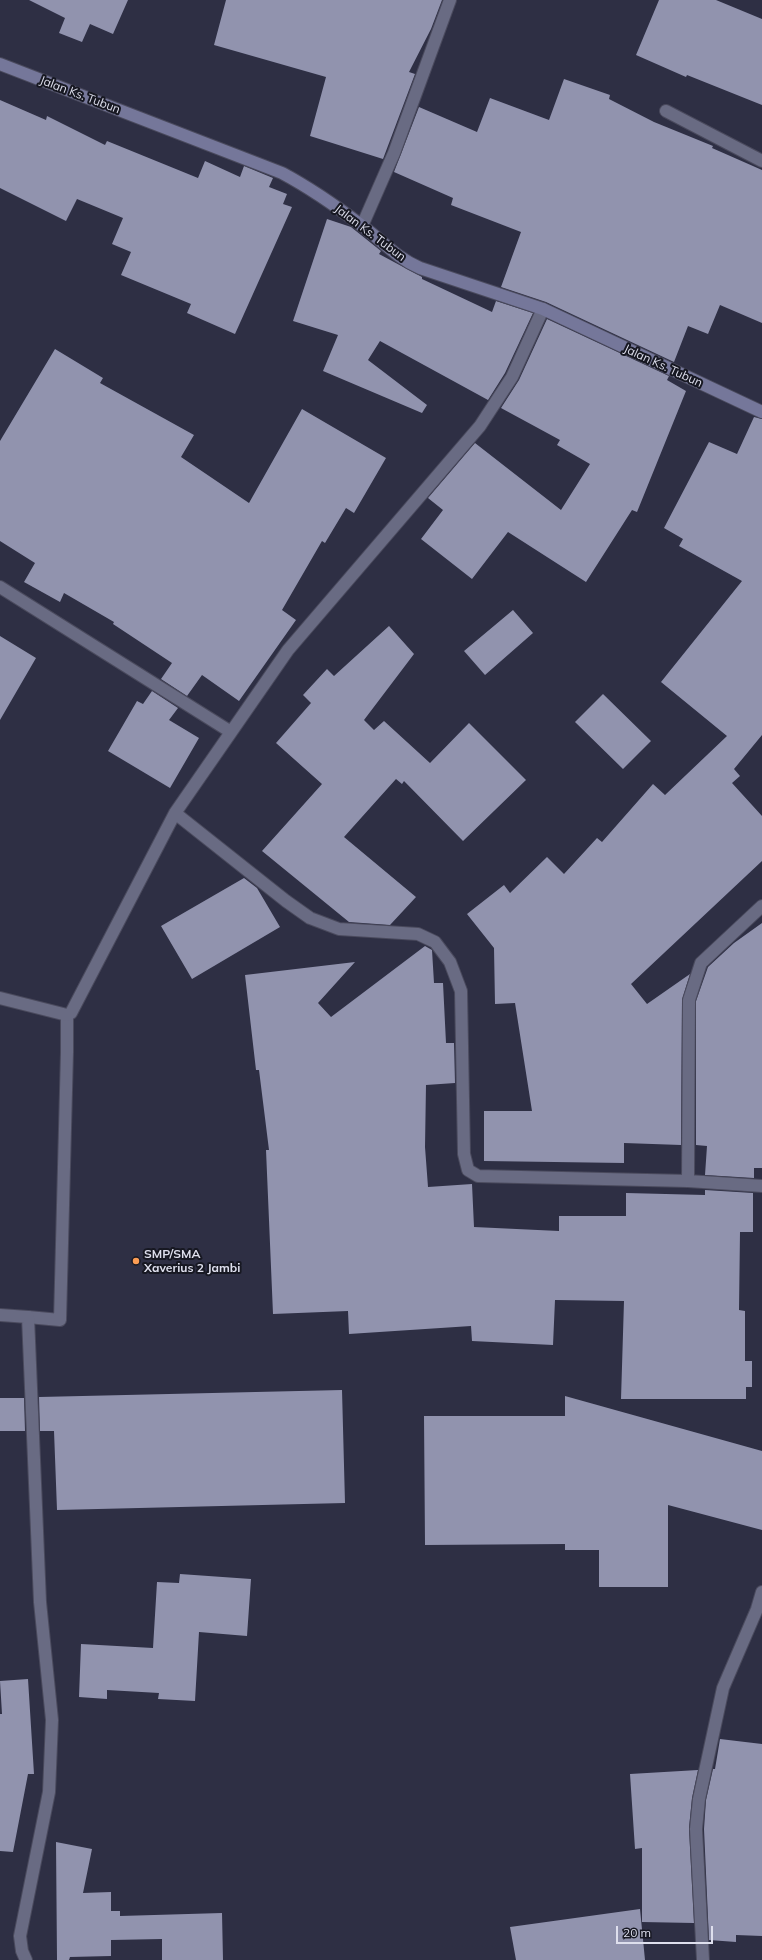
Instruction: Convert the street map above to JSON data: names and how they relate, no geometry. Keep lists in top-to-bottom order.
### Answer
{
  "streets": {
    "street": ["Jalan Ks. Tubun"]
  },
  "places": ["SMP/SMA Xaverius 2 Jambi"],
  "scale_bar": "20 m"
}
